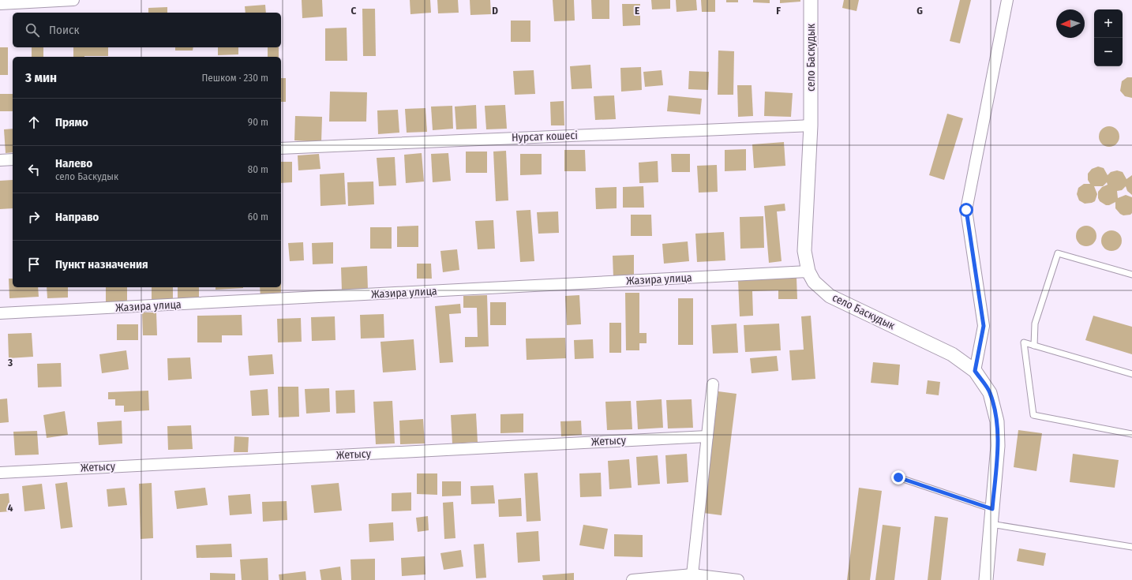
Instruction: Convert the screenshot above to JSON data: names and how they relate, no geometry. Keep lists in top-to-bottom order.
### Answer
{
  "streets": {
    "street": [
      "село Баскудык",
      "Нурсат кошесi",
      "Жазира улица",
      "Жетысу"
    ]
  },
  "crossings": [
    ["село Баскудык", "Нурсат кошесi"],
    ["село Баскудык", "Жазира улица"]
  ],
  "north": "left",
  "page": {
    "map_buttons": ["+", "−"],
    "search": "Поиск",
    "heading": ["3 мин", "Пешком · 230 m"],
    "list": [
      ["Прямо", "90 m"],
      ["Налево", "село Баскудык", "80 m"],
      ["Направо", "60 m"],
      "Пункт назначения"
    ]
  },
  "grid": {
    "columns": [
      "C",
      "D",
      "E",
      "F",
      "G"
    ],
    "rows": ["3", "4"]
  }
}
